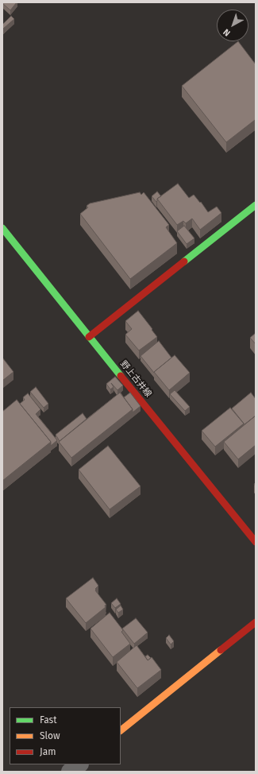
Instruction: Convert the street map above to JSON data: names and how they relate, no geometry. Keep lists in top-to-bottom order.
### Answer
{
  "streets": {
    "main road": ["野上古井線"]
  },
  "legend": ["Fast", "Slow", "Jam"],
  "north": "bottom left"
}
